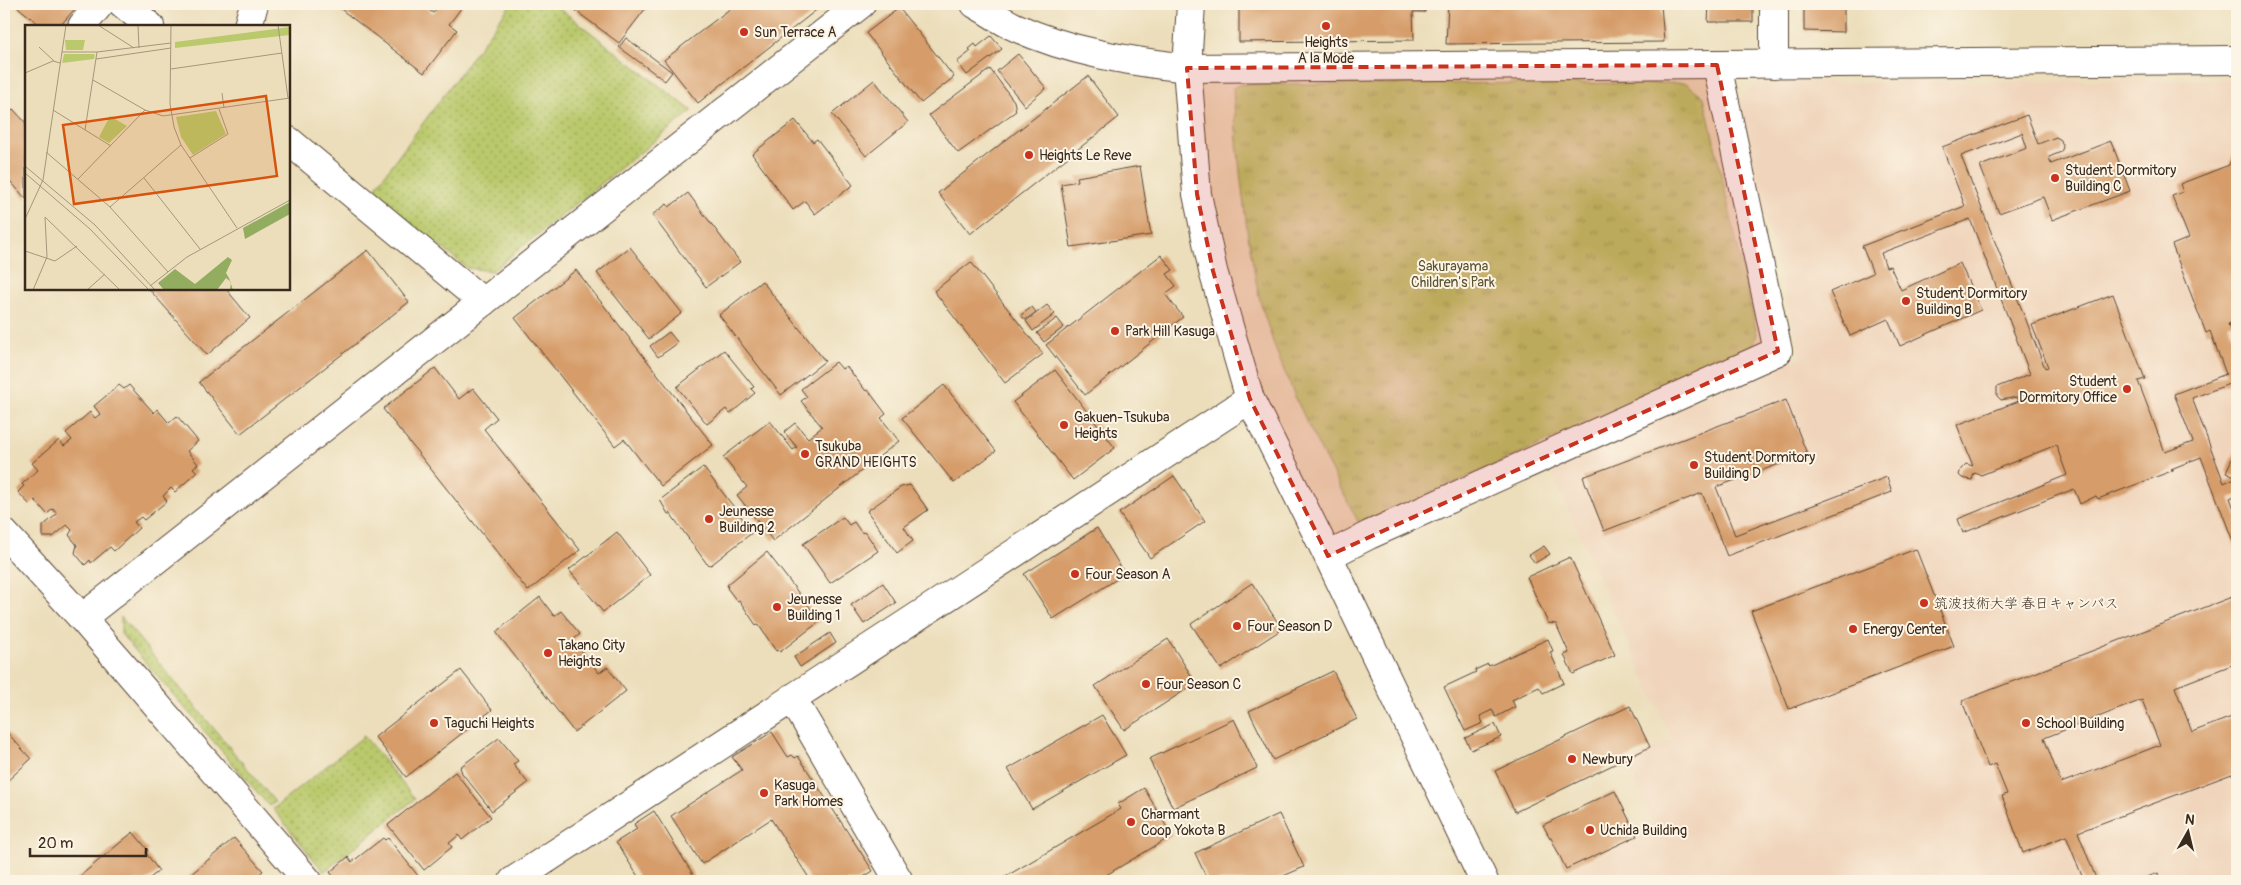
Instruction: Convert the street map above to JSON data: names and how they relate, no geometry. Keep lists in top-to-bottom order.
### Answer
{
  "parks": ["Sakurayama Children's Park"],
  "places": [
    "Heights A la Mode",
    "Sun Terrace A",
    "Heights Le Reve",
    "Student Dormitory Building C",
    "Student Dormitory Building B",
    "Park Hill Kasuga",
    "Student Dormitory Office",
    "Gakuen-Tsukuba Heights",
    "Tsukuba GRAND HEIGHTS",
    "Student Dormitory Building D",
    "Jeunesse Building 2",
    "Four Season A",
    "筑波技術大学 春日キャンパス",
    "Jeunesse Building 1",
    "Four Season D",
    "Energy Center",
    "Takano City Heights",
    "Four Season C",
    "Taguchi Heights",
    "School Building",
    "Newbury",
    "Kasuga Park Homes",
    "Charmant Coop Yokota B",
    "Uchida Building"
  ],
  "scale_bar": "20 m",
  "north": "top"
}
